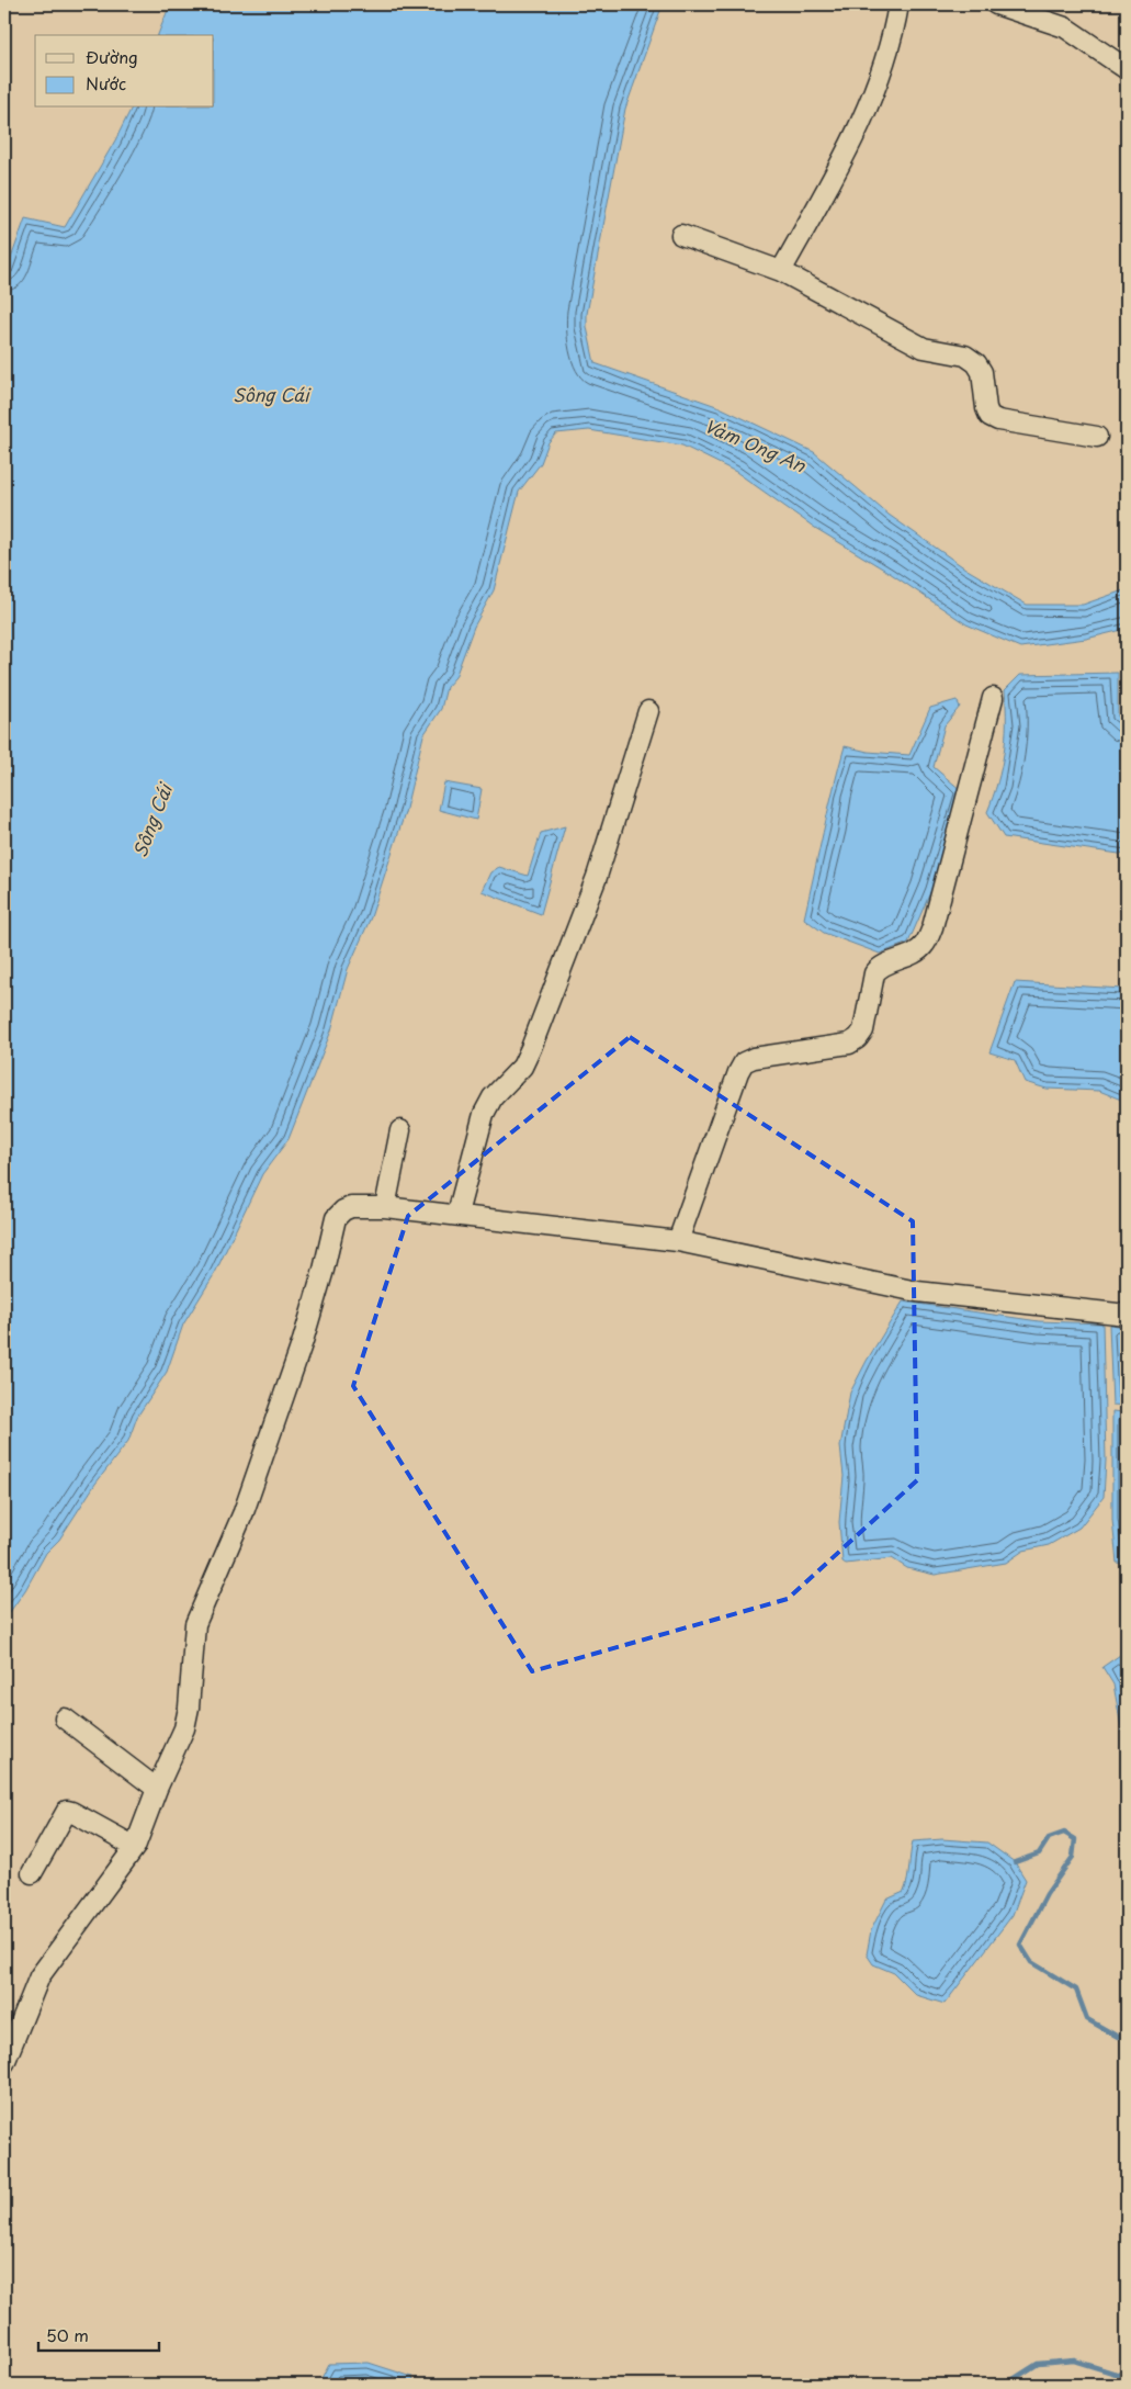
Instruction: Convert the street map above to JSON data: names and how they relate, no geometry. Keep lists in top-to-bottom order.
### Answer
{
  "water": ["Sông Cái", "Vàm Ong An"],
  "legend": ["Đường", "Nước"],
  "scale_bar": "50 m"
}
